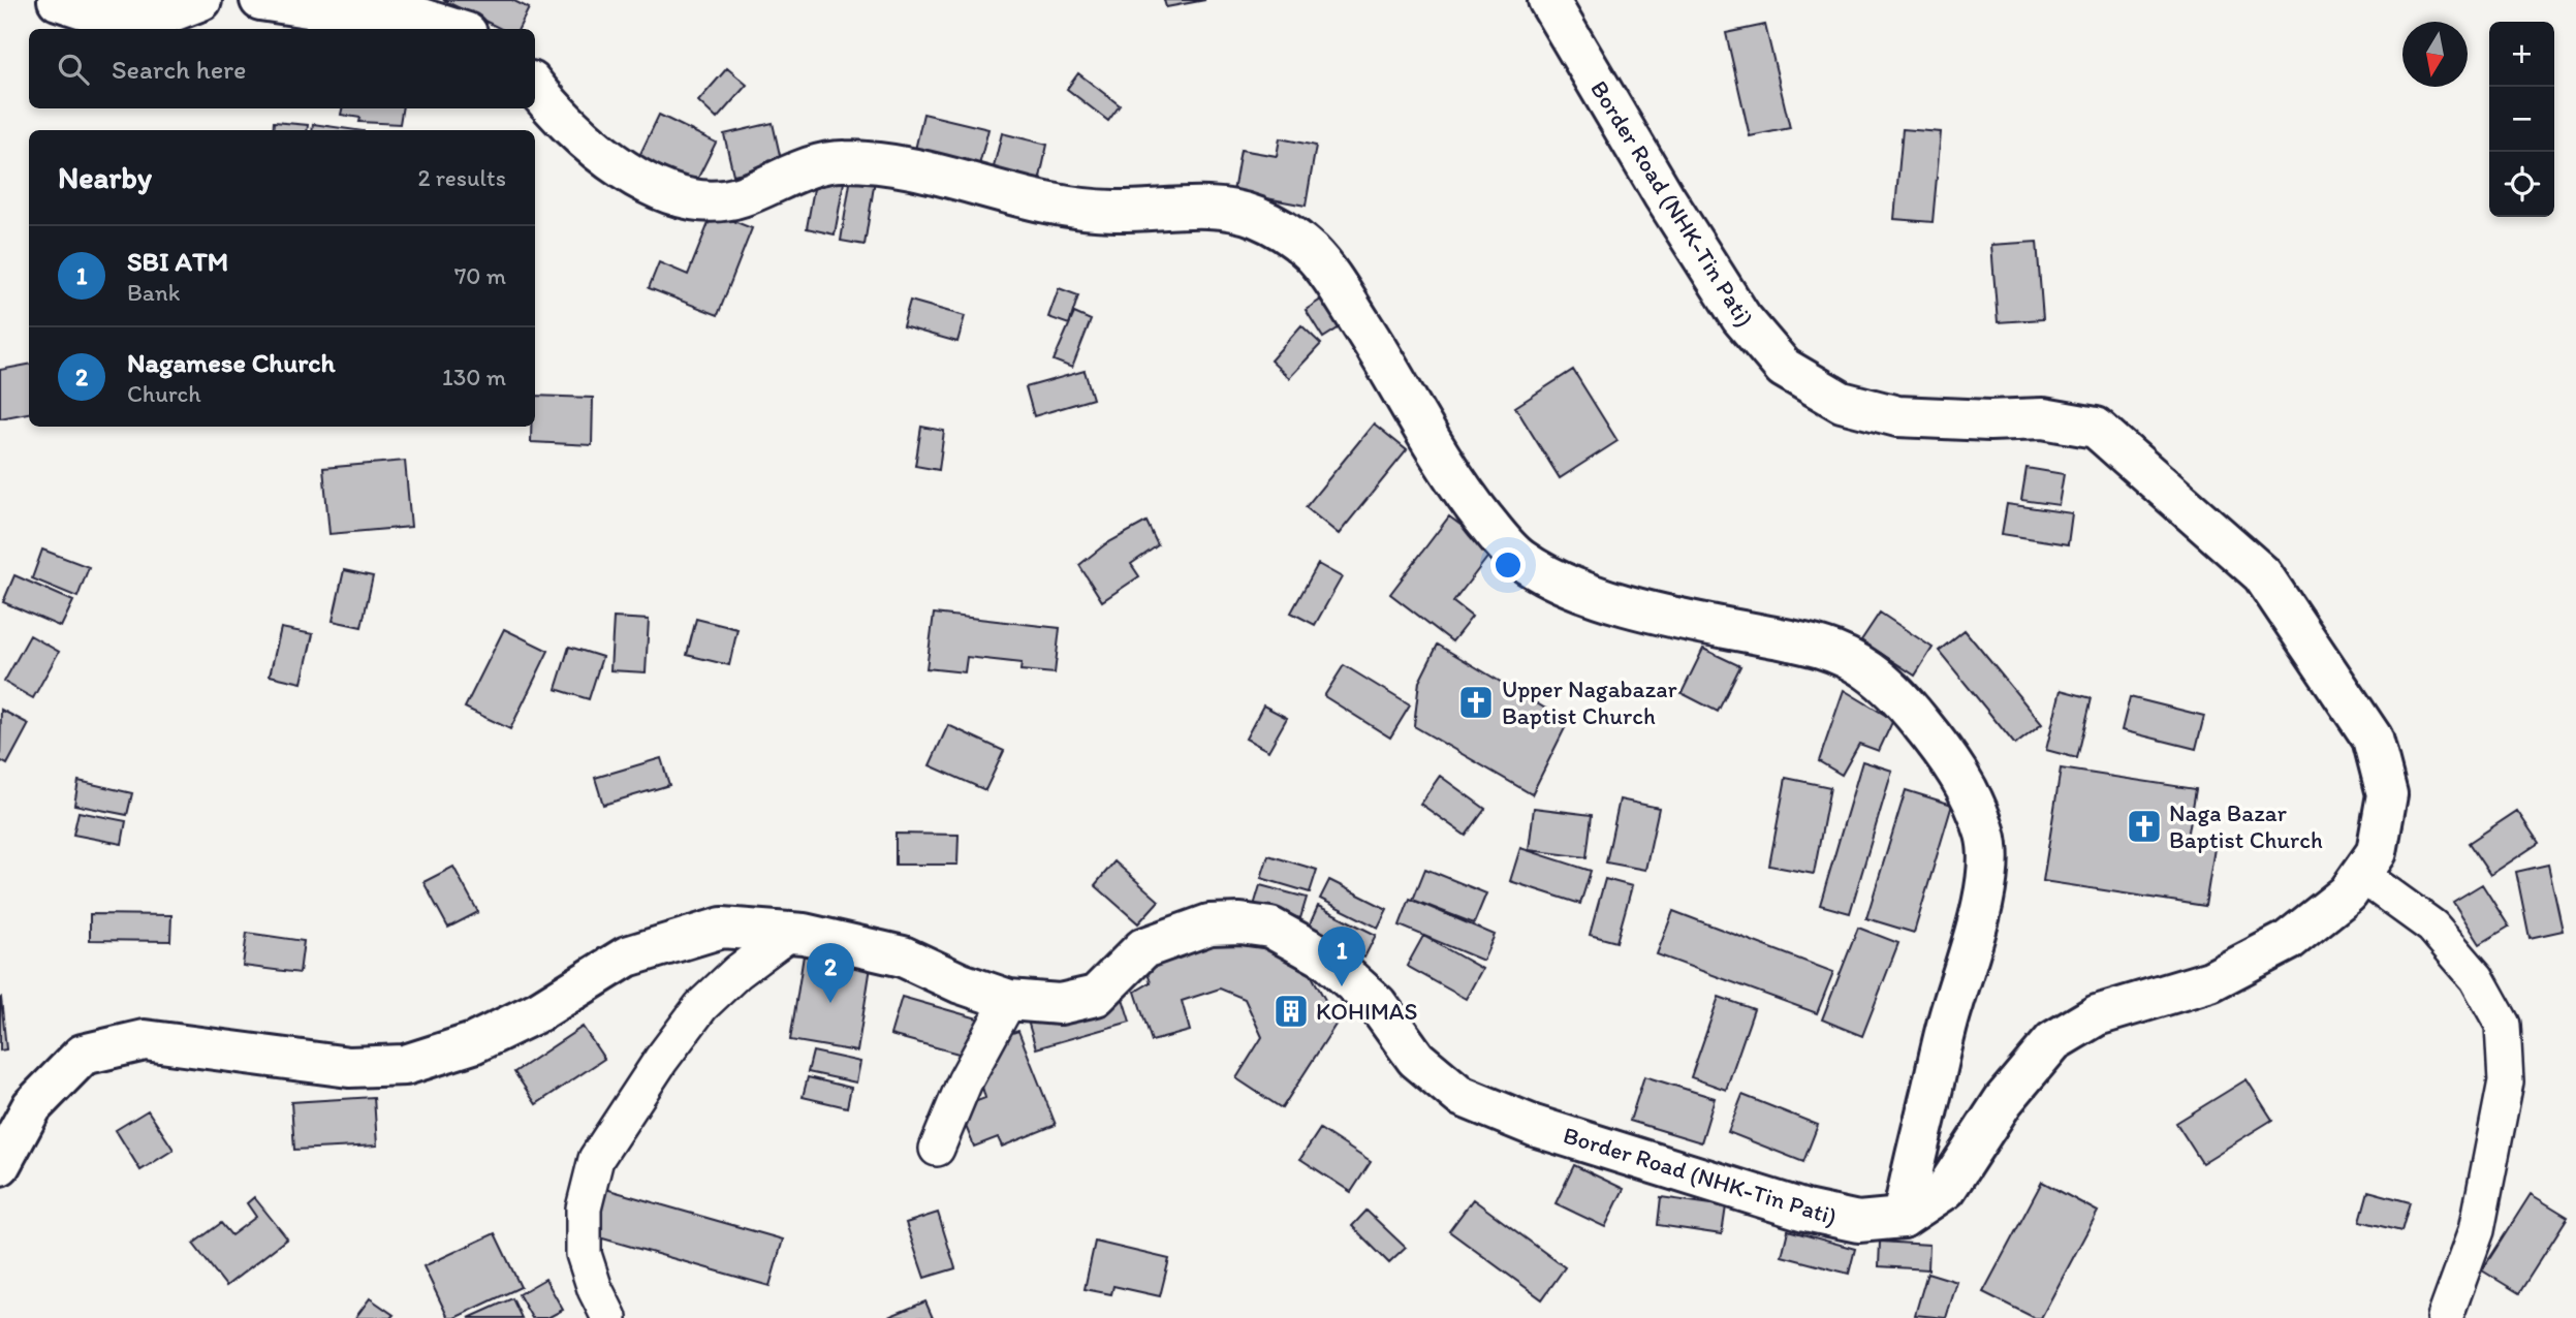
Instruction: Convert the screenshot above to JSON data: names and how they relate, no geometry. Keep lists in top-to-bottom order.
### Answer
{
  "streets": {
    "main road": ["Border Road (NHK-Tin Pati)"]
  },
  "places": {
    "church": ["Upper Nagabazar Baptist Church", "Naga Bazar Baptist Church"],
    "building": ["KOHIMAS"]
  },
  "north": "bottom",
  "page": {
    "map_buttons": ["+", "−"],
    "search": "Search here",
    "heading": ["Nearby", "2 results"],
    "list": [
      {
        "mark": "1",
        "name": "SBI ATM",
        "note": "Bank",
        "value": "70 m"
      },
      {
        "mark": "2",
        "name": "Nagamese Church",
        "note": "Church",
        "value": "130 m"
      }
    ],
    "pins": ["1", "2"]
  }
}
